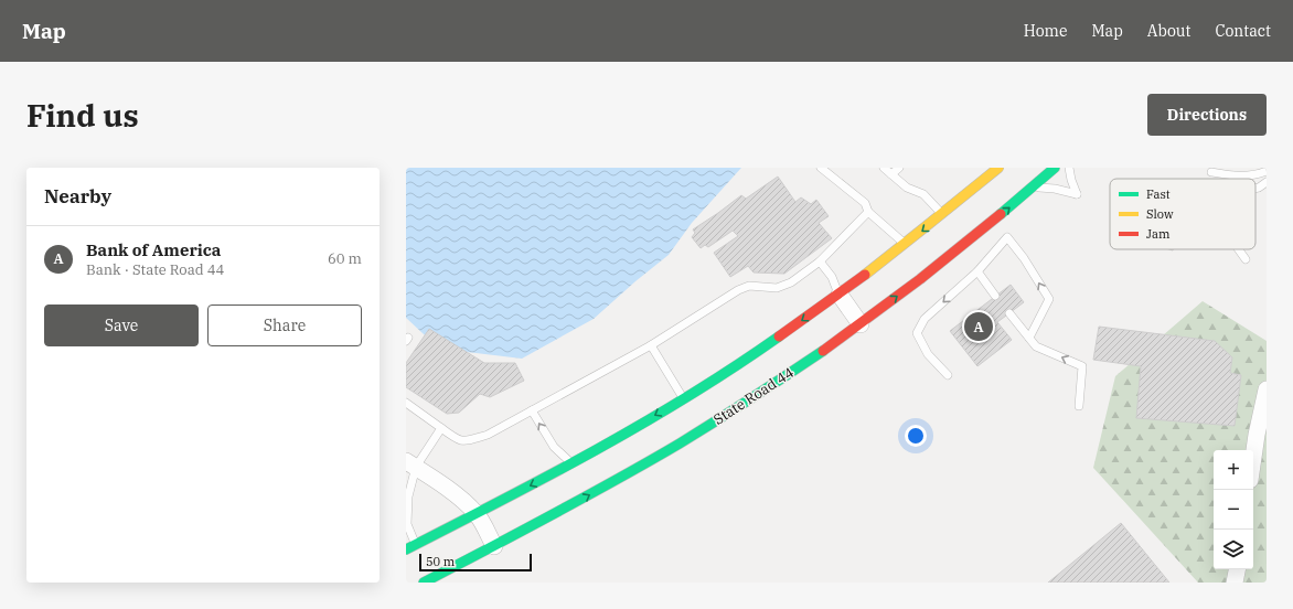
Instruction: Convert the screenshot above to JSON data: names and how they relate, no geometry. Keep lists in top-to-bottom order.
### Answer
{
  "streets": {
    "main road": ["State Road 44"]
  },
  "legend": ["Fast", "Slow", "Jam"],
  "scale_bar": "50 m",
  "page": {
    "header": "Map",
    "nav": [
      "Home",
      "Map",
      "About",
      "Contact"
    ],
    "buttons": [
      "Directions",
      ["Save", "Share"]
    ],
    "title": "Find us",
    "heading": "Nearby",
    "list": [
      {
        "mark": "A",
        "name": "Bank of America",
        "note": "Bank · State Road 44",
        "value": "60 m"
      }
    ],
    "pins": "A",
    "map_buttons": ["+", "−"],
    "scale": "50 m"
  }
}
